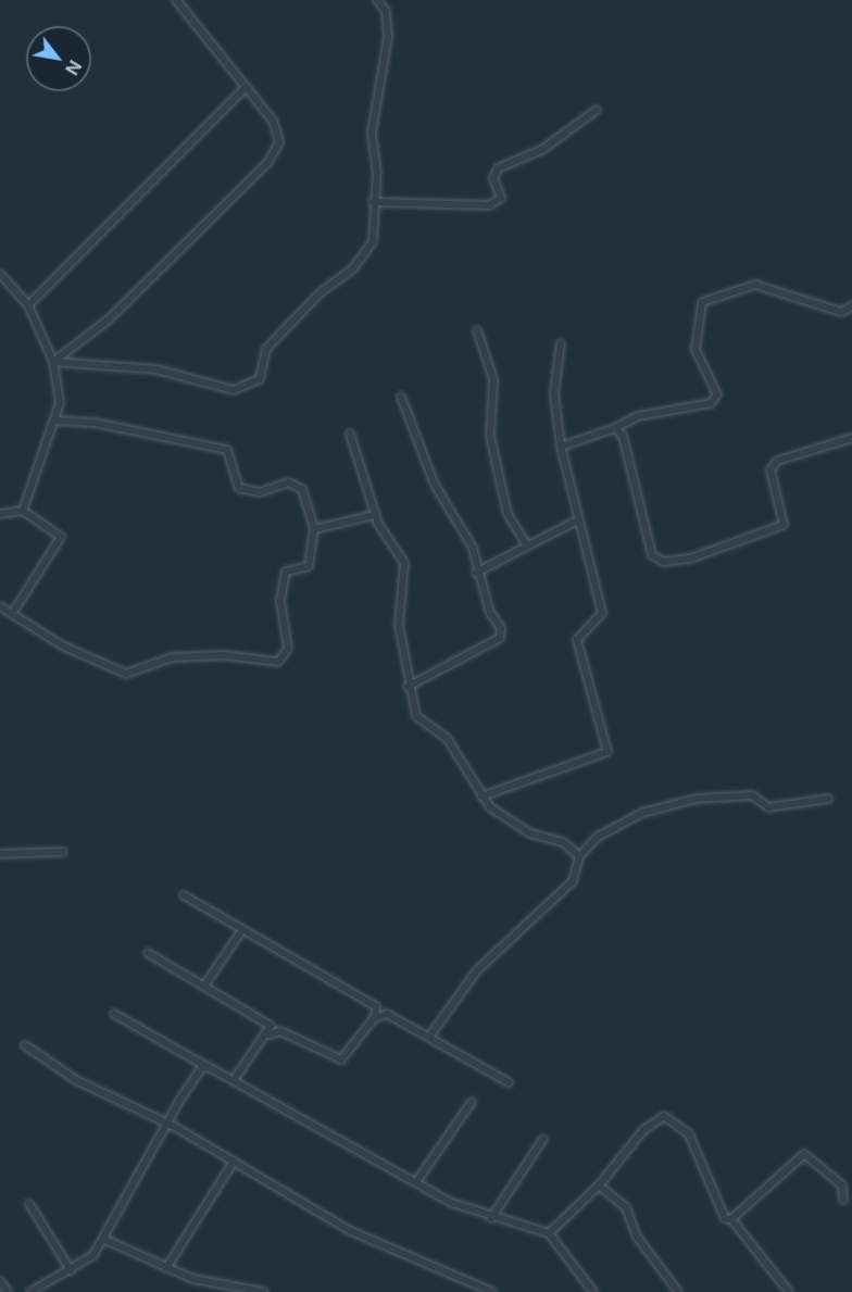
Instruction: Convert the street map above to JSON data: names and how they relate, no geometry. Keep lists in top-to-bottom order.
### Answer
{
  "north": "bottom right"
}
